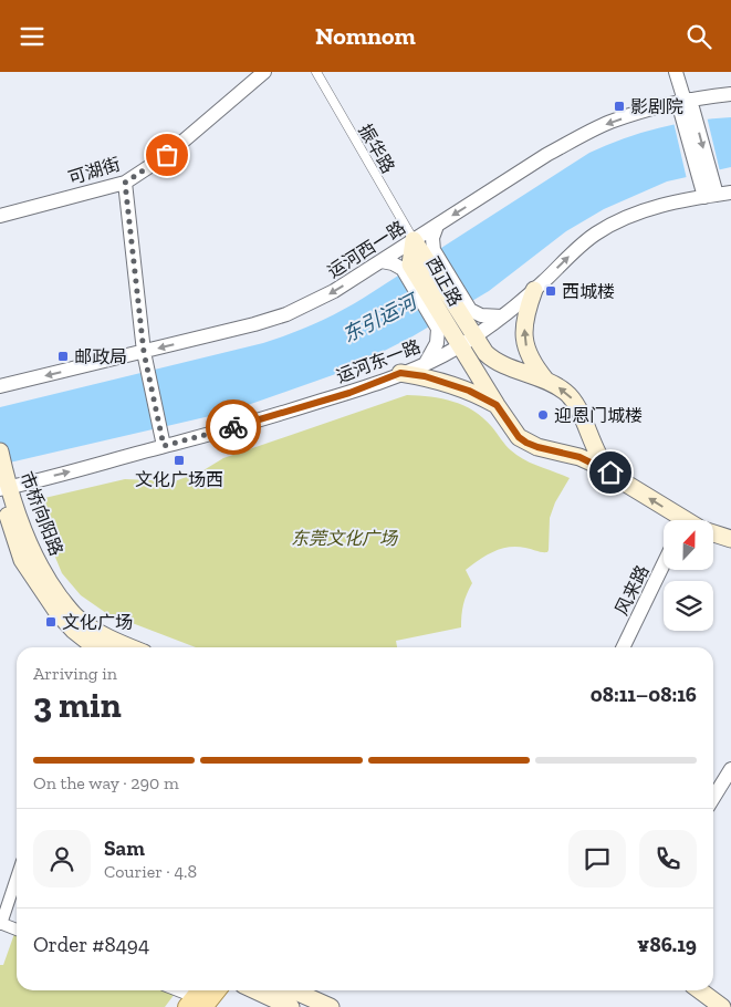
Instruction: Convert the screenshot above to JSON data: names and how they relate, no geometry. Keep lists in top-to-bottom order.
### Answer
{
  "streets": {
    "main road": ["西正路", "市桥向阳路"],
    "street": [
      "振华路",
      "可湖街",
      "运河西一路",
      "运河东一路",
      "风来路"
    ]
  },
  "crossings": [
    ["振华路", "运河西一路"],
    ["振华路", "西正路"],
    ["运河西一路", "西正路"],
    ["西正路", "运河东一路"],
    ["运河东一路", "市桥向阳路"]
  ],
  "one_way": ["运河西一路", "运河东一路"],
  "water": ["东引运河"],
  "parks": ["东莞文化广场"],
  "places": {
    "transit": [
      "影剧院",
      "西城楼",
      "邮政局",
      "文化广场西",
      "文化广场"
    ],
    "other": ["迎恩门城楼"]
  },
  "north": "top",
  "page": {
    "header": "Nomnom",
    "heading": ["3 min", "Arriving in", "08:11–08:16"],
    "panel": [
      "Sam",
      "Courier · 4.8",
      "Order #8494",
      "¥86.19"
    ],
    "bar": "On the way · 290 m"
  }
}
